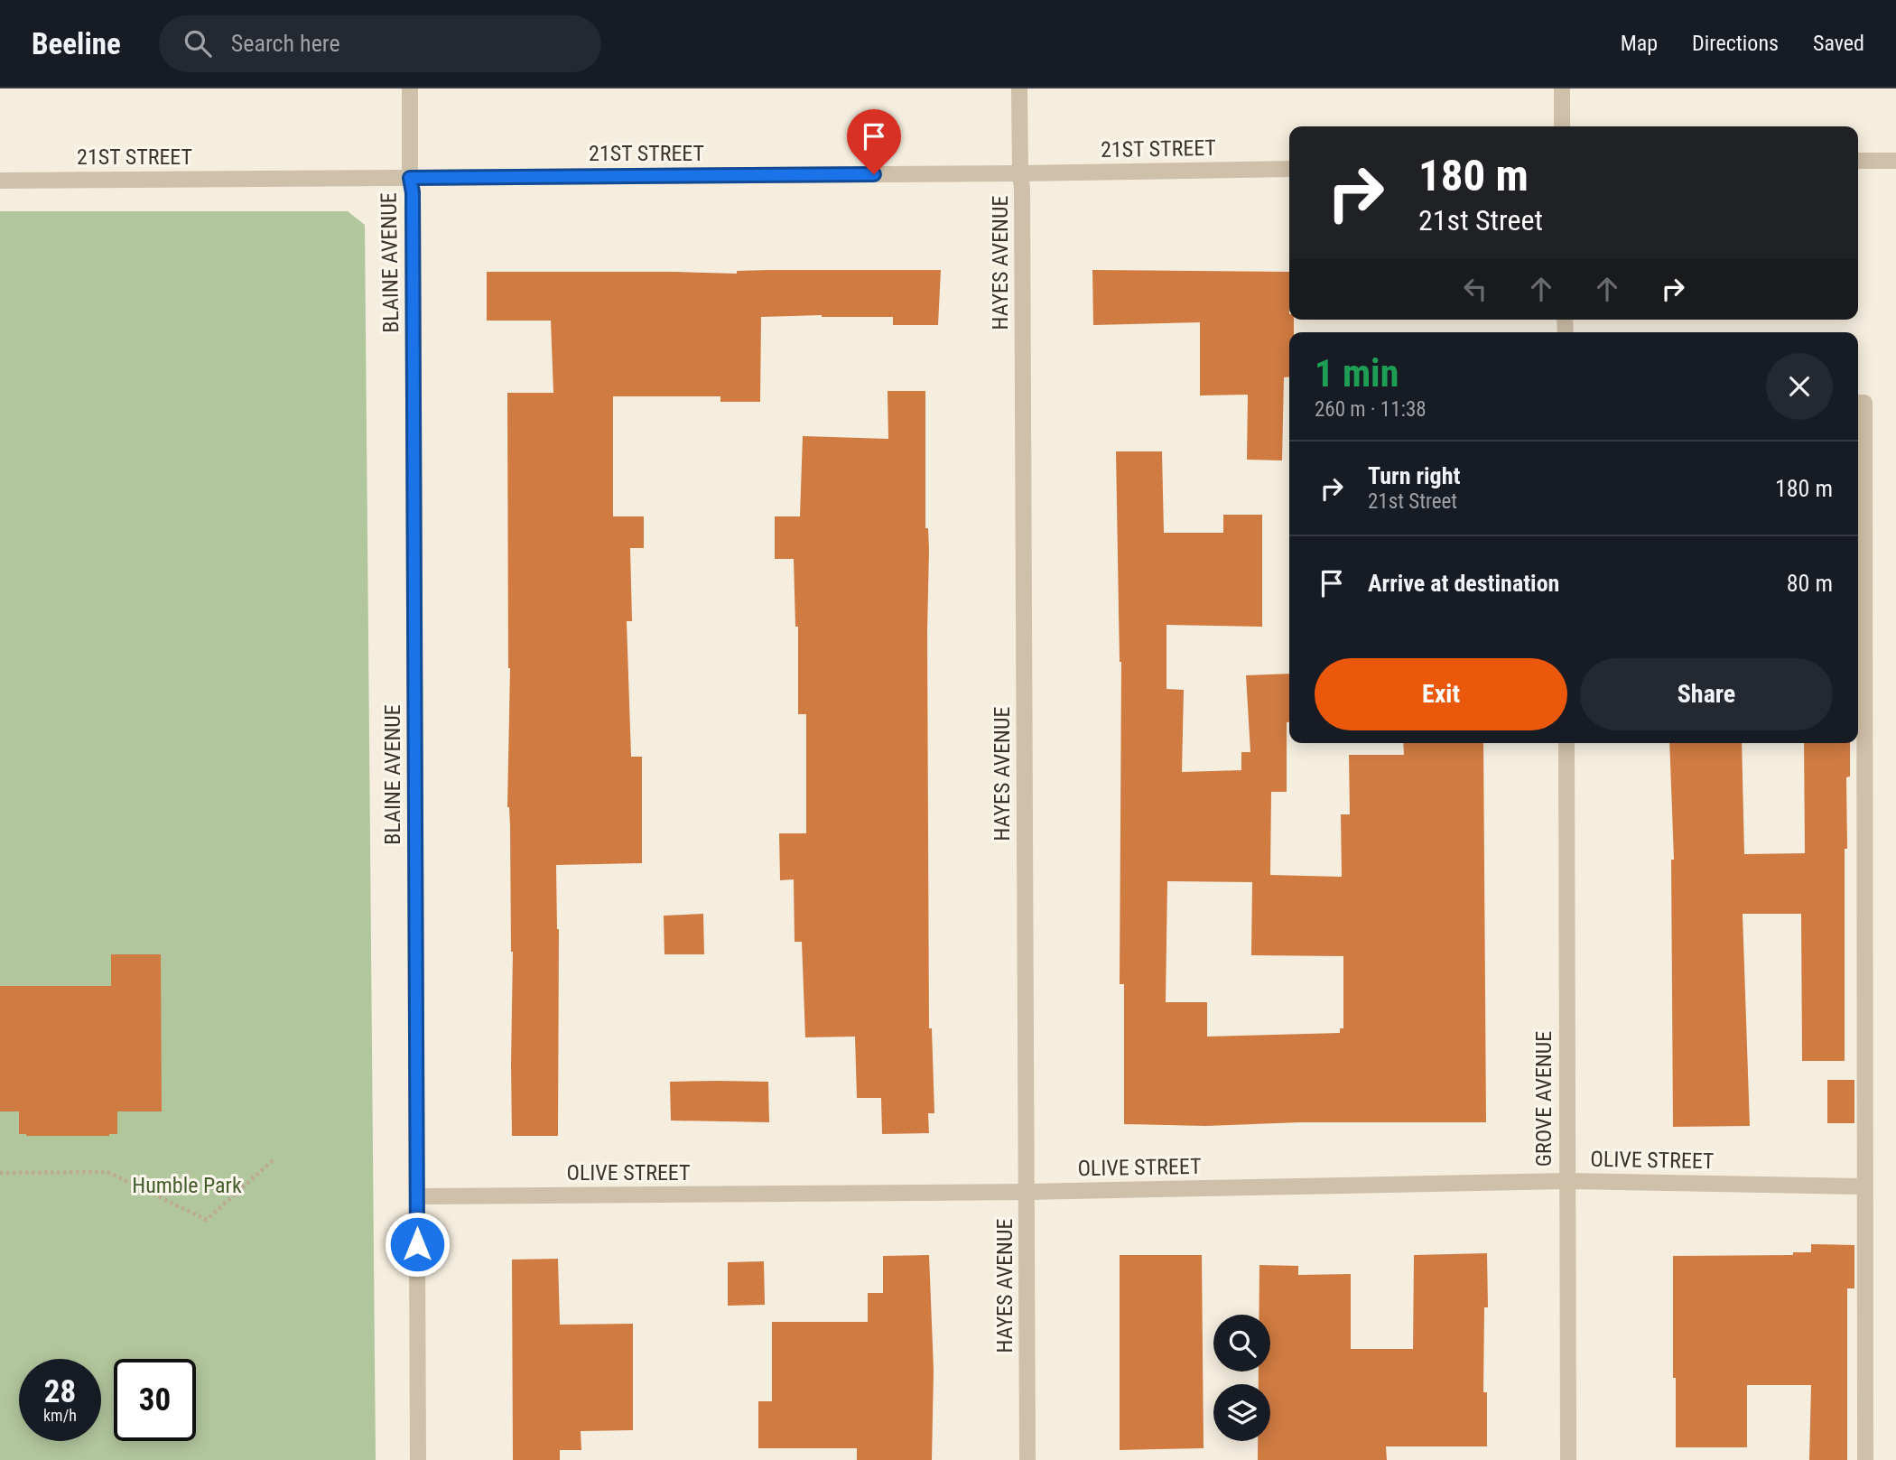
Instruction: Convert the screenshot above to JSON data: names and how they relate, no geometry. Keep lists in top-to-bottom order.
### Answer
{
  "streets": {
    "street": [
      "21ST STREET",
      "BLAINE AVENUE",
      "HAYES AVENUE",
      "GROVE AVENUE",
      "OLIVE STREET"
    ]
  },
  "crossings": [
    ["21ST STREET", "BLAINE AVENUE"],
    ["21ST STREET", "HAYES AVENUE"],
    ["BLAINE AVENUE", "OLIVE STREET"],
    ["HAYES AVENUE", "OLIVE STREET"],
    ["GROVE AVENUE", "OLIVE STREET"]
  ],
  "parks": ["Humble Park"],
  "page": {
    "header": "Beeline",
    "search": "Search here",
    "nav": ["Map", "Directions", "Saved"],
    "turn": ["180 m", "21st Street"],
    "heading": ["1 min", "260 m · 11:38"],
    "list": [
      {
        "name": "Turn right",
        "note": "21st Street",
        "value": "180 m"
      },
      {
        "name": "Arrive at destination",
        "value": "80 m"
      }
    ],
    "buttons": ["Exit", "Share"],
    "speed": "28 km/h",
    "limit": "30"
  }
}
